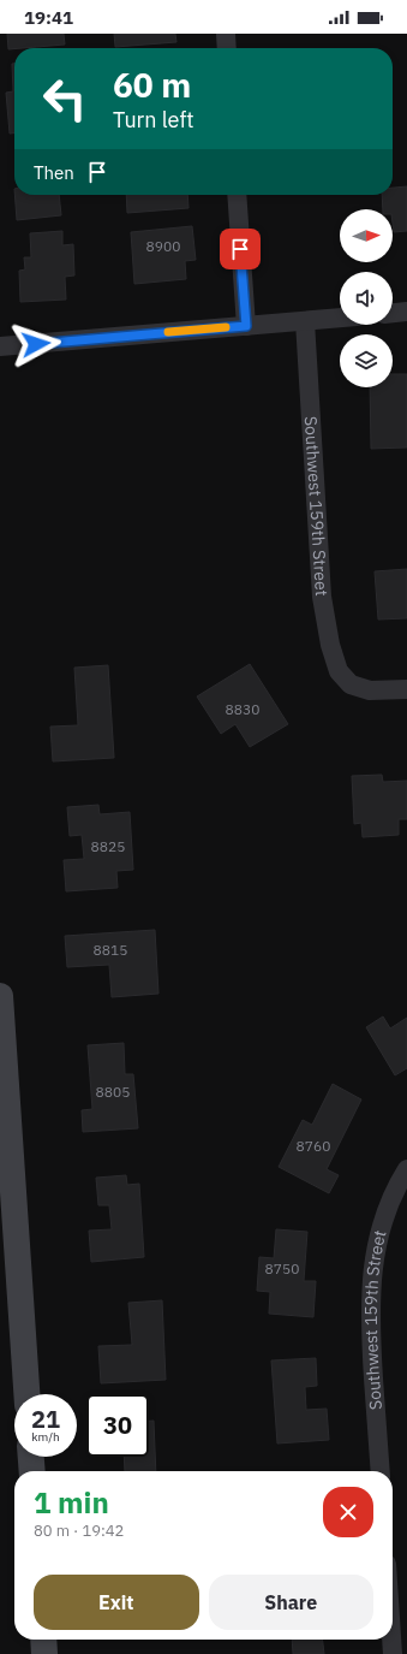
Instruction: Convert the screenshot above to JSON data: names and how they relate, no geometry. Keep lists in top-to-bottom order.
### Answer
{
  "streets": {
    "street": ["Southwest 159th Street"]
  },
  "house_numbers": [
    "8900",
    "8830",
    "8825",
    "8815",
    "8805",
    "8760",
    "8750"
  ],
  "north": "right",
  "page": {
    "status": "19:41",
    "turn": ["60 m", "Turn left"],
    "then": "Then",
    "speed": "21 km/h",
    "limit": "30",
    "heading": ["1 min", "80 m · 19:42"],
    "buttons": ["Exit", "Share"]
  }
}
